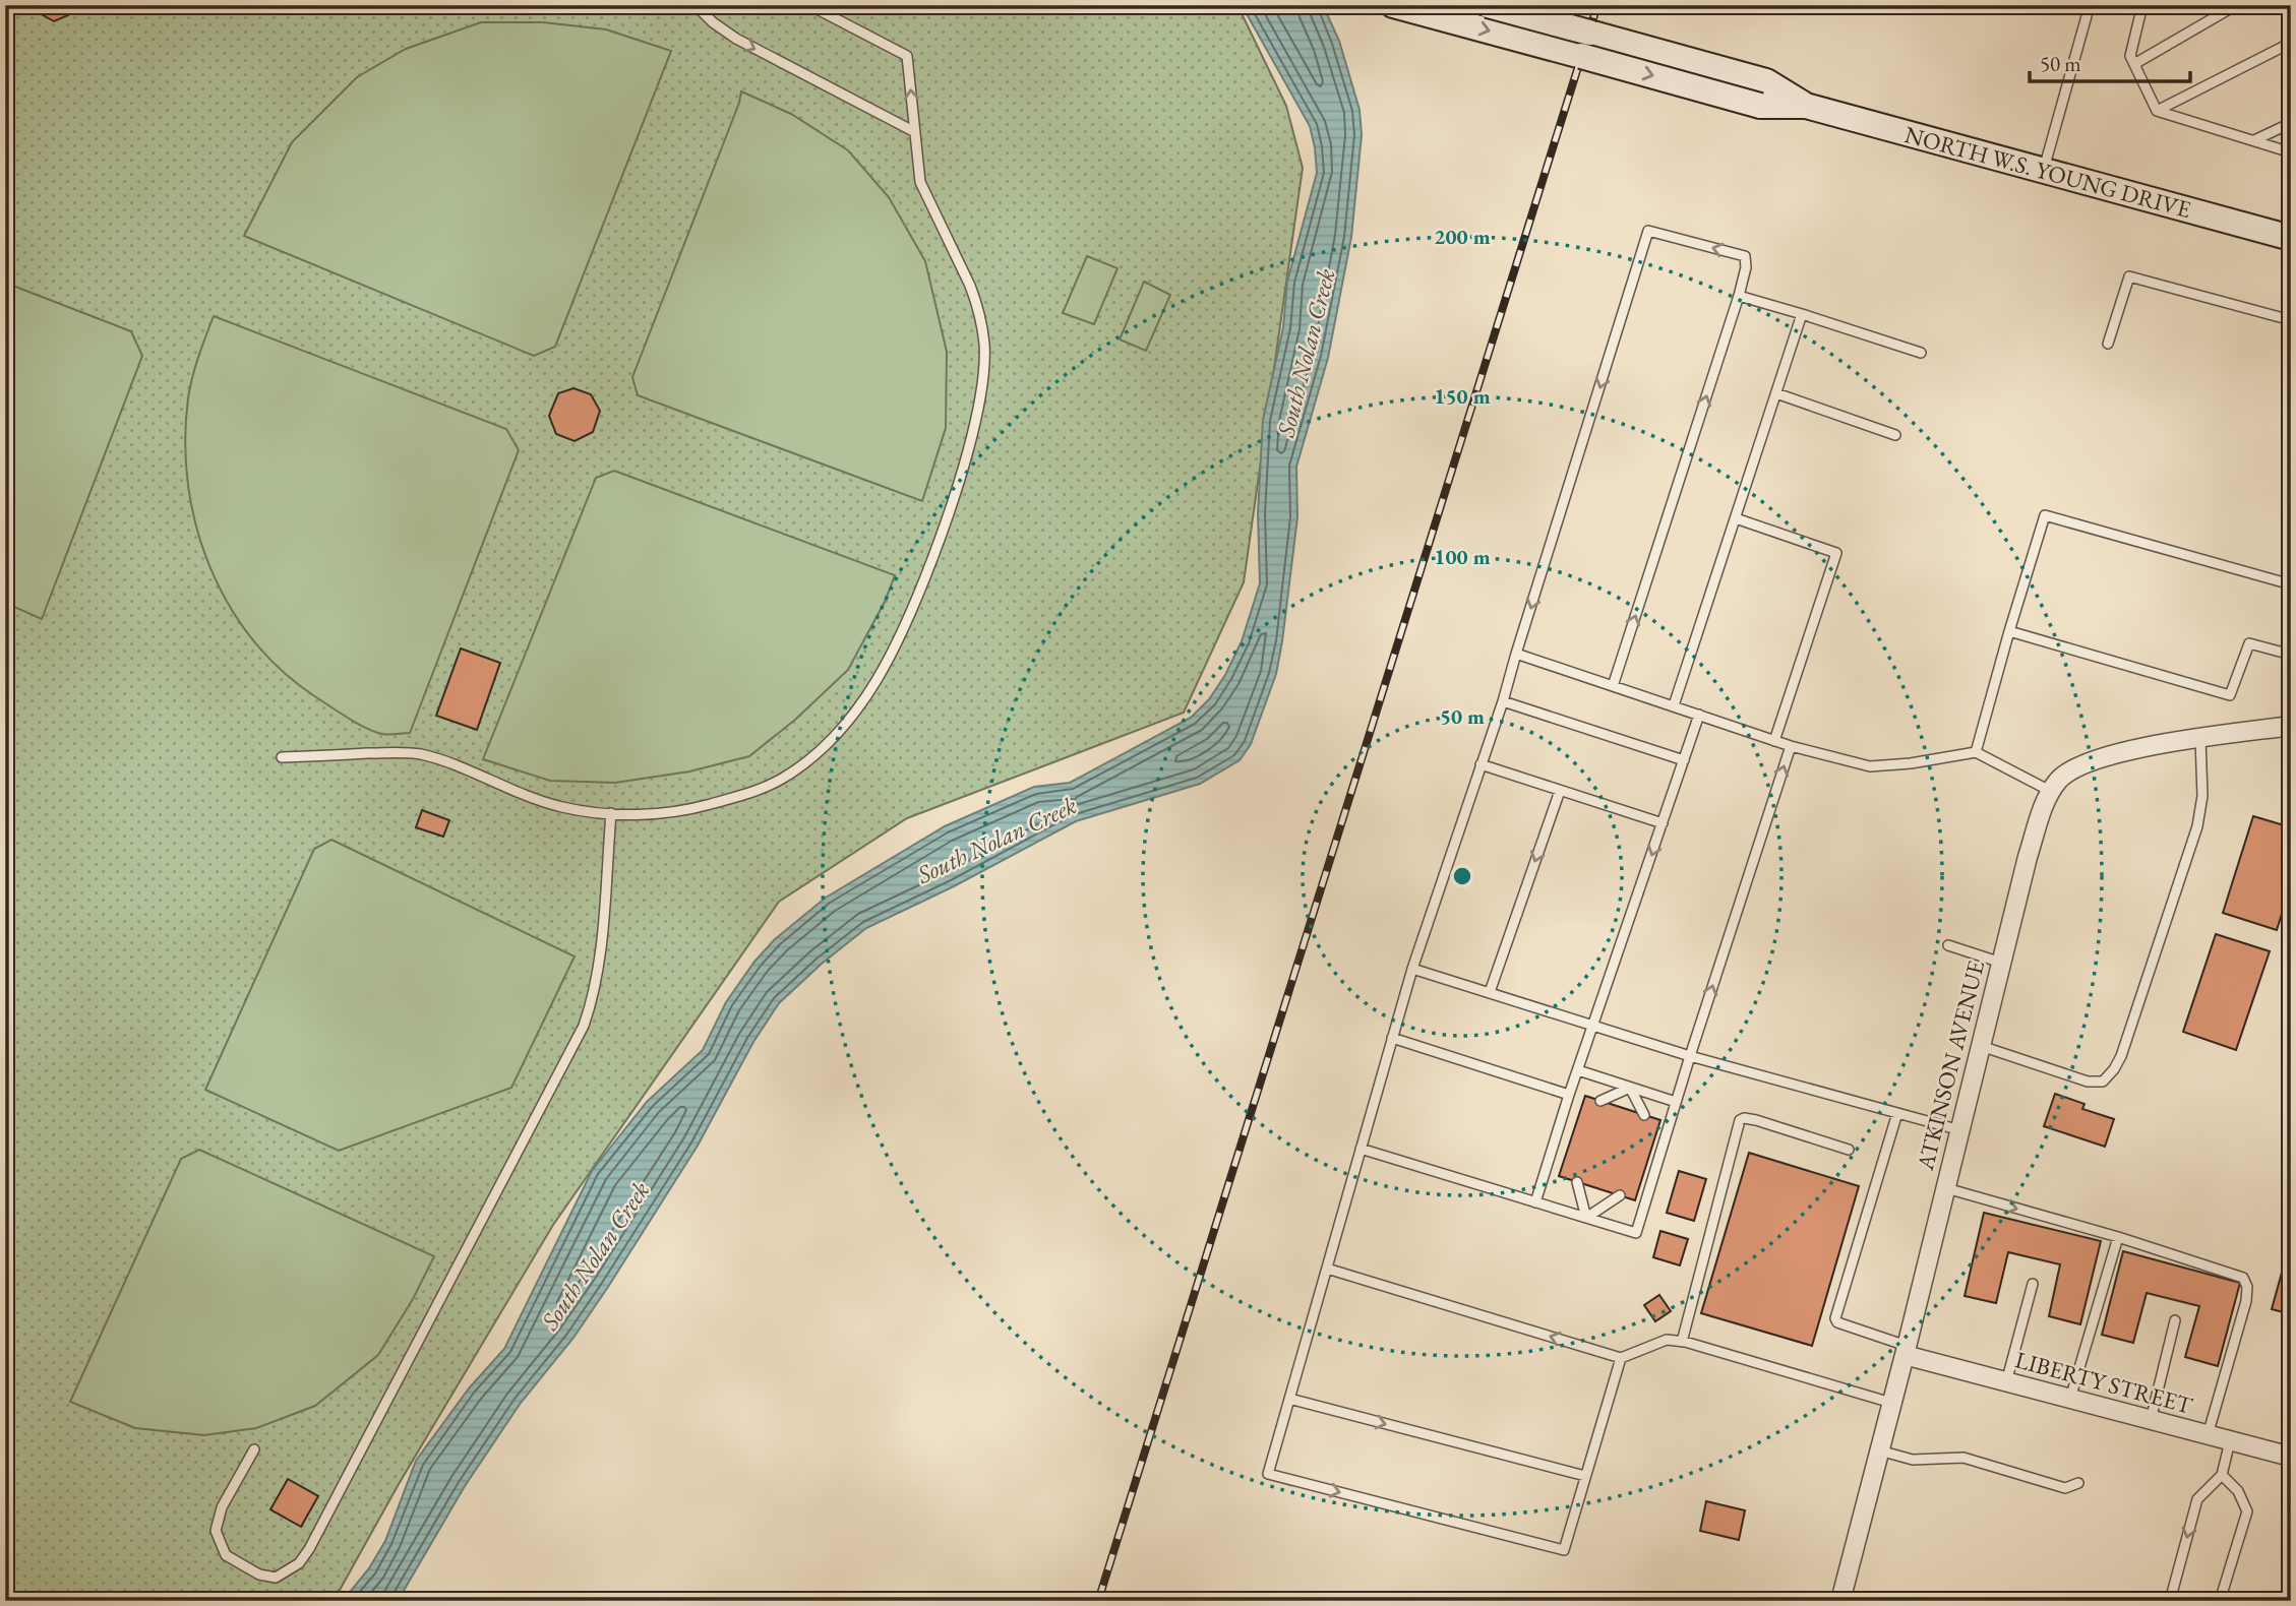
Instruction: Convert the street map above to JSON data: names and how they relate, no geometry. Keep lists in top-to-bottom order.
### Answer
{
  "streets": {
    "main road": ["NORTH W.S. YOUNG DRIVE"],
    "street": ["ATKINSON AVENUE", "LIBERTY STREET"]
  },
  "crossings": [
    ["ATKINSON AVENUE", "LIBERTY STREET"]
  ],
  "water": ["South Nolan Creek"],
  "scale_bar": "50 m",
  "rings": [
    "200 m",
    "150 m",
    "100 m",
    "50 m"
  ]
}
